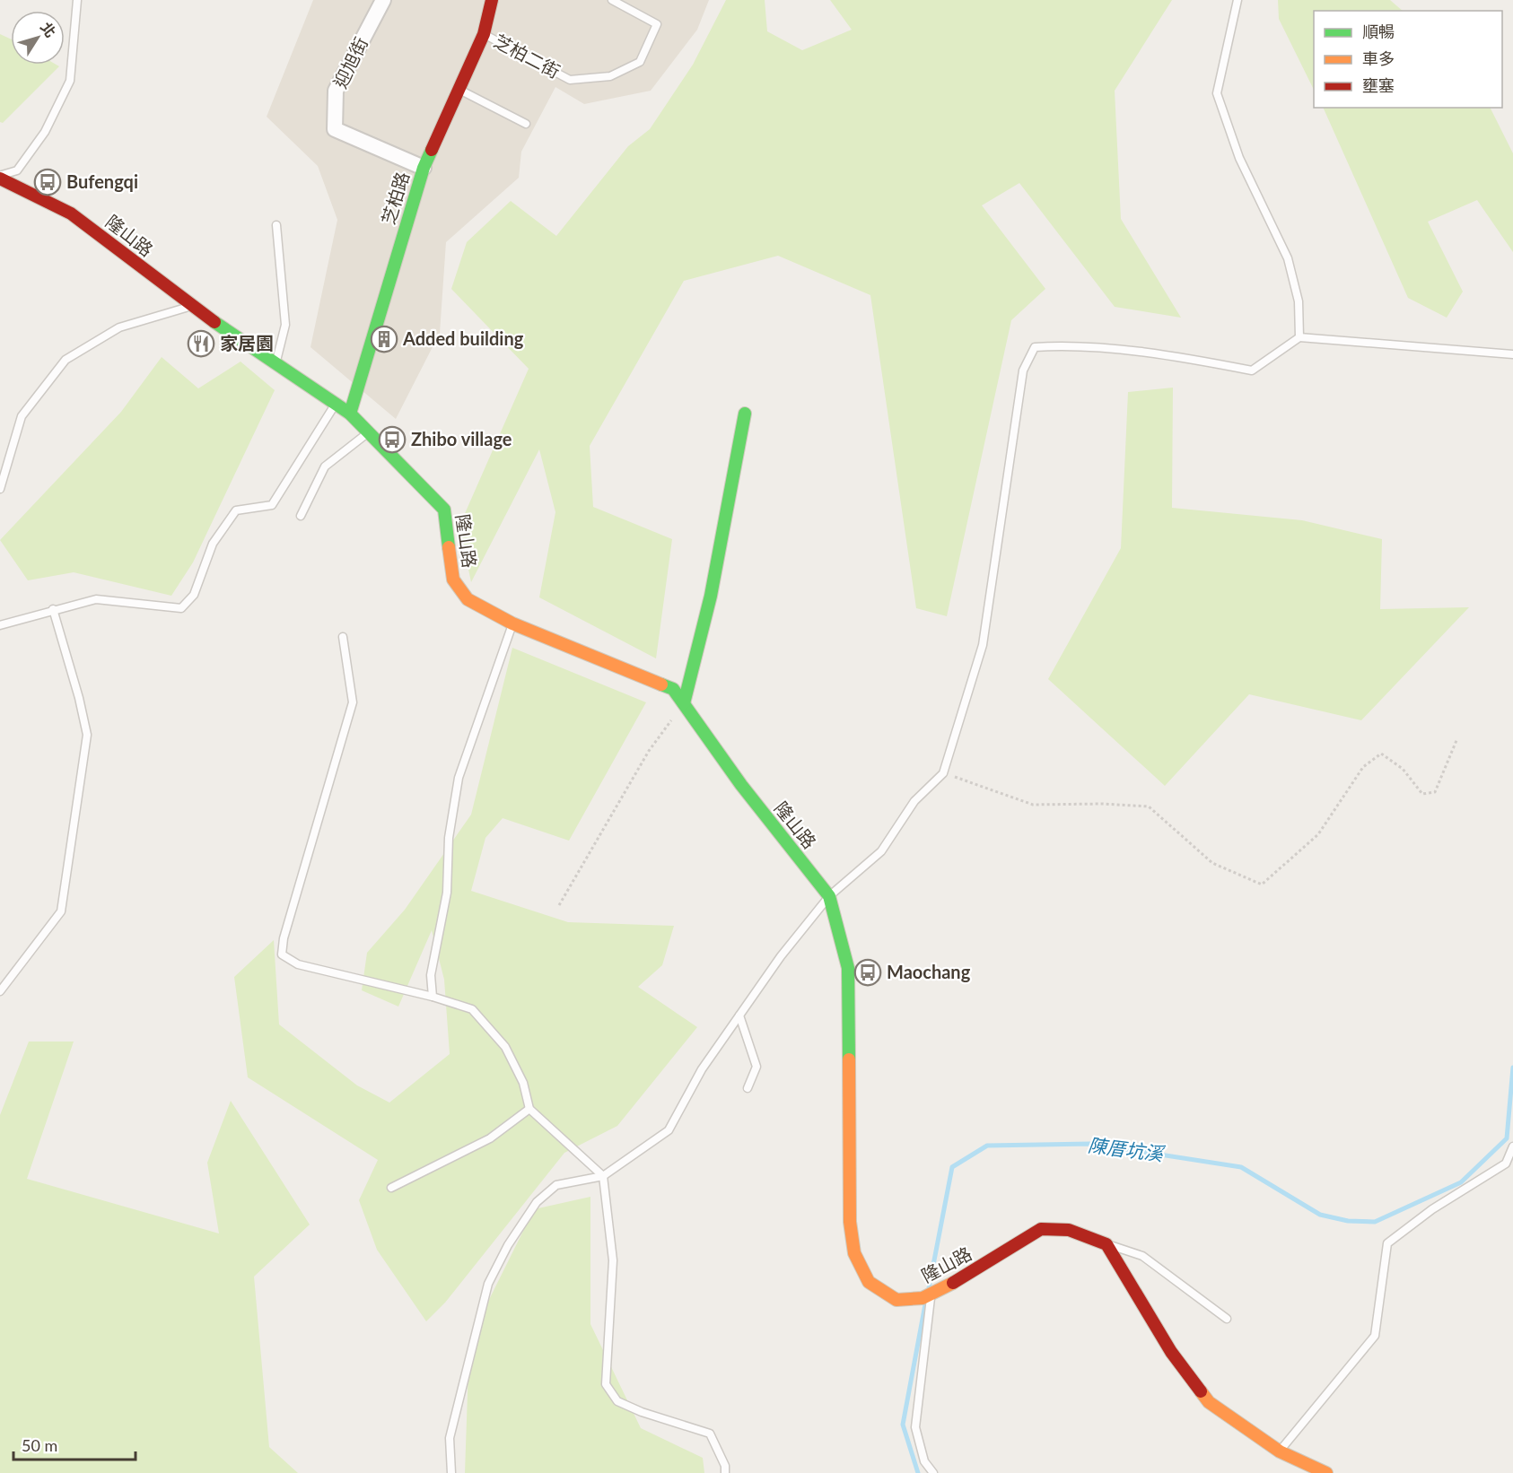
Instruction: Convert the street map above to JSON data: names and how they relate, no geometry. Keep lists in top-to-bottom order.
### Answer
{
  "streets": {
    "street": ["迎旭街", "芝柏路", "隆山路"],
    "lane": ["芝柏二街"]
  },
  "crossings": [
    ["芝柏二街", "芝柏路"],
    ["迎旭街", "芝柏路"],
    ["芝柏路", "隆山路"]
  ],
  "water": ["陳厝坑溪"],
  "places": {
    "bus stop": ["Bufengqi", "Zhibo village", "Maochang"],
    "building": ["Added building"],
    "restaurant": ["家居園"]
  },
  "legend": ["順暢", "車多", "壅塞"],
  "scale_bar": "50 m",
  "north": "top right"
}
